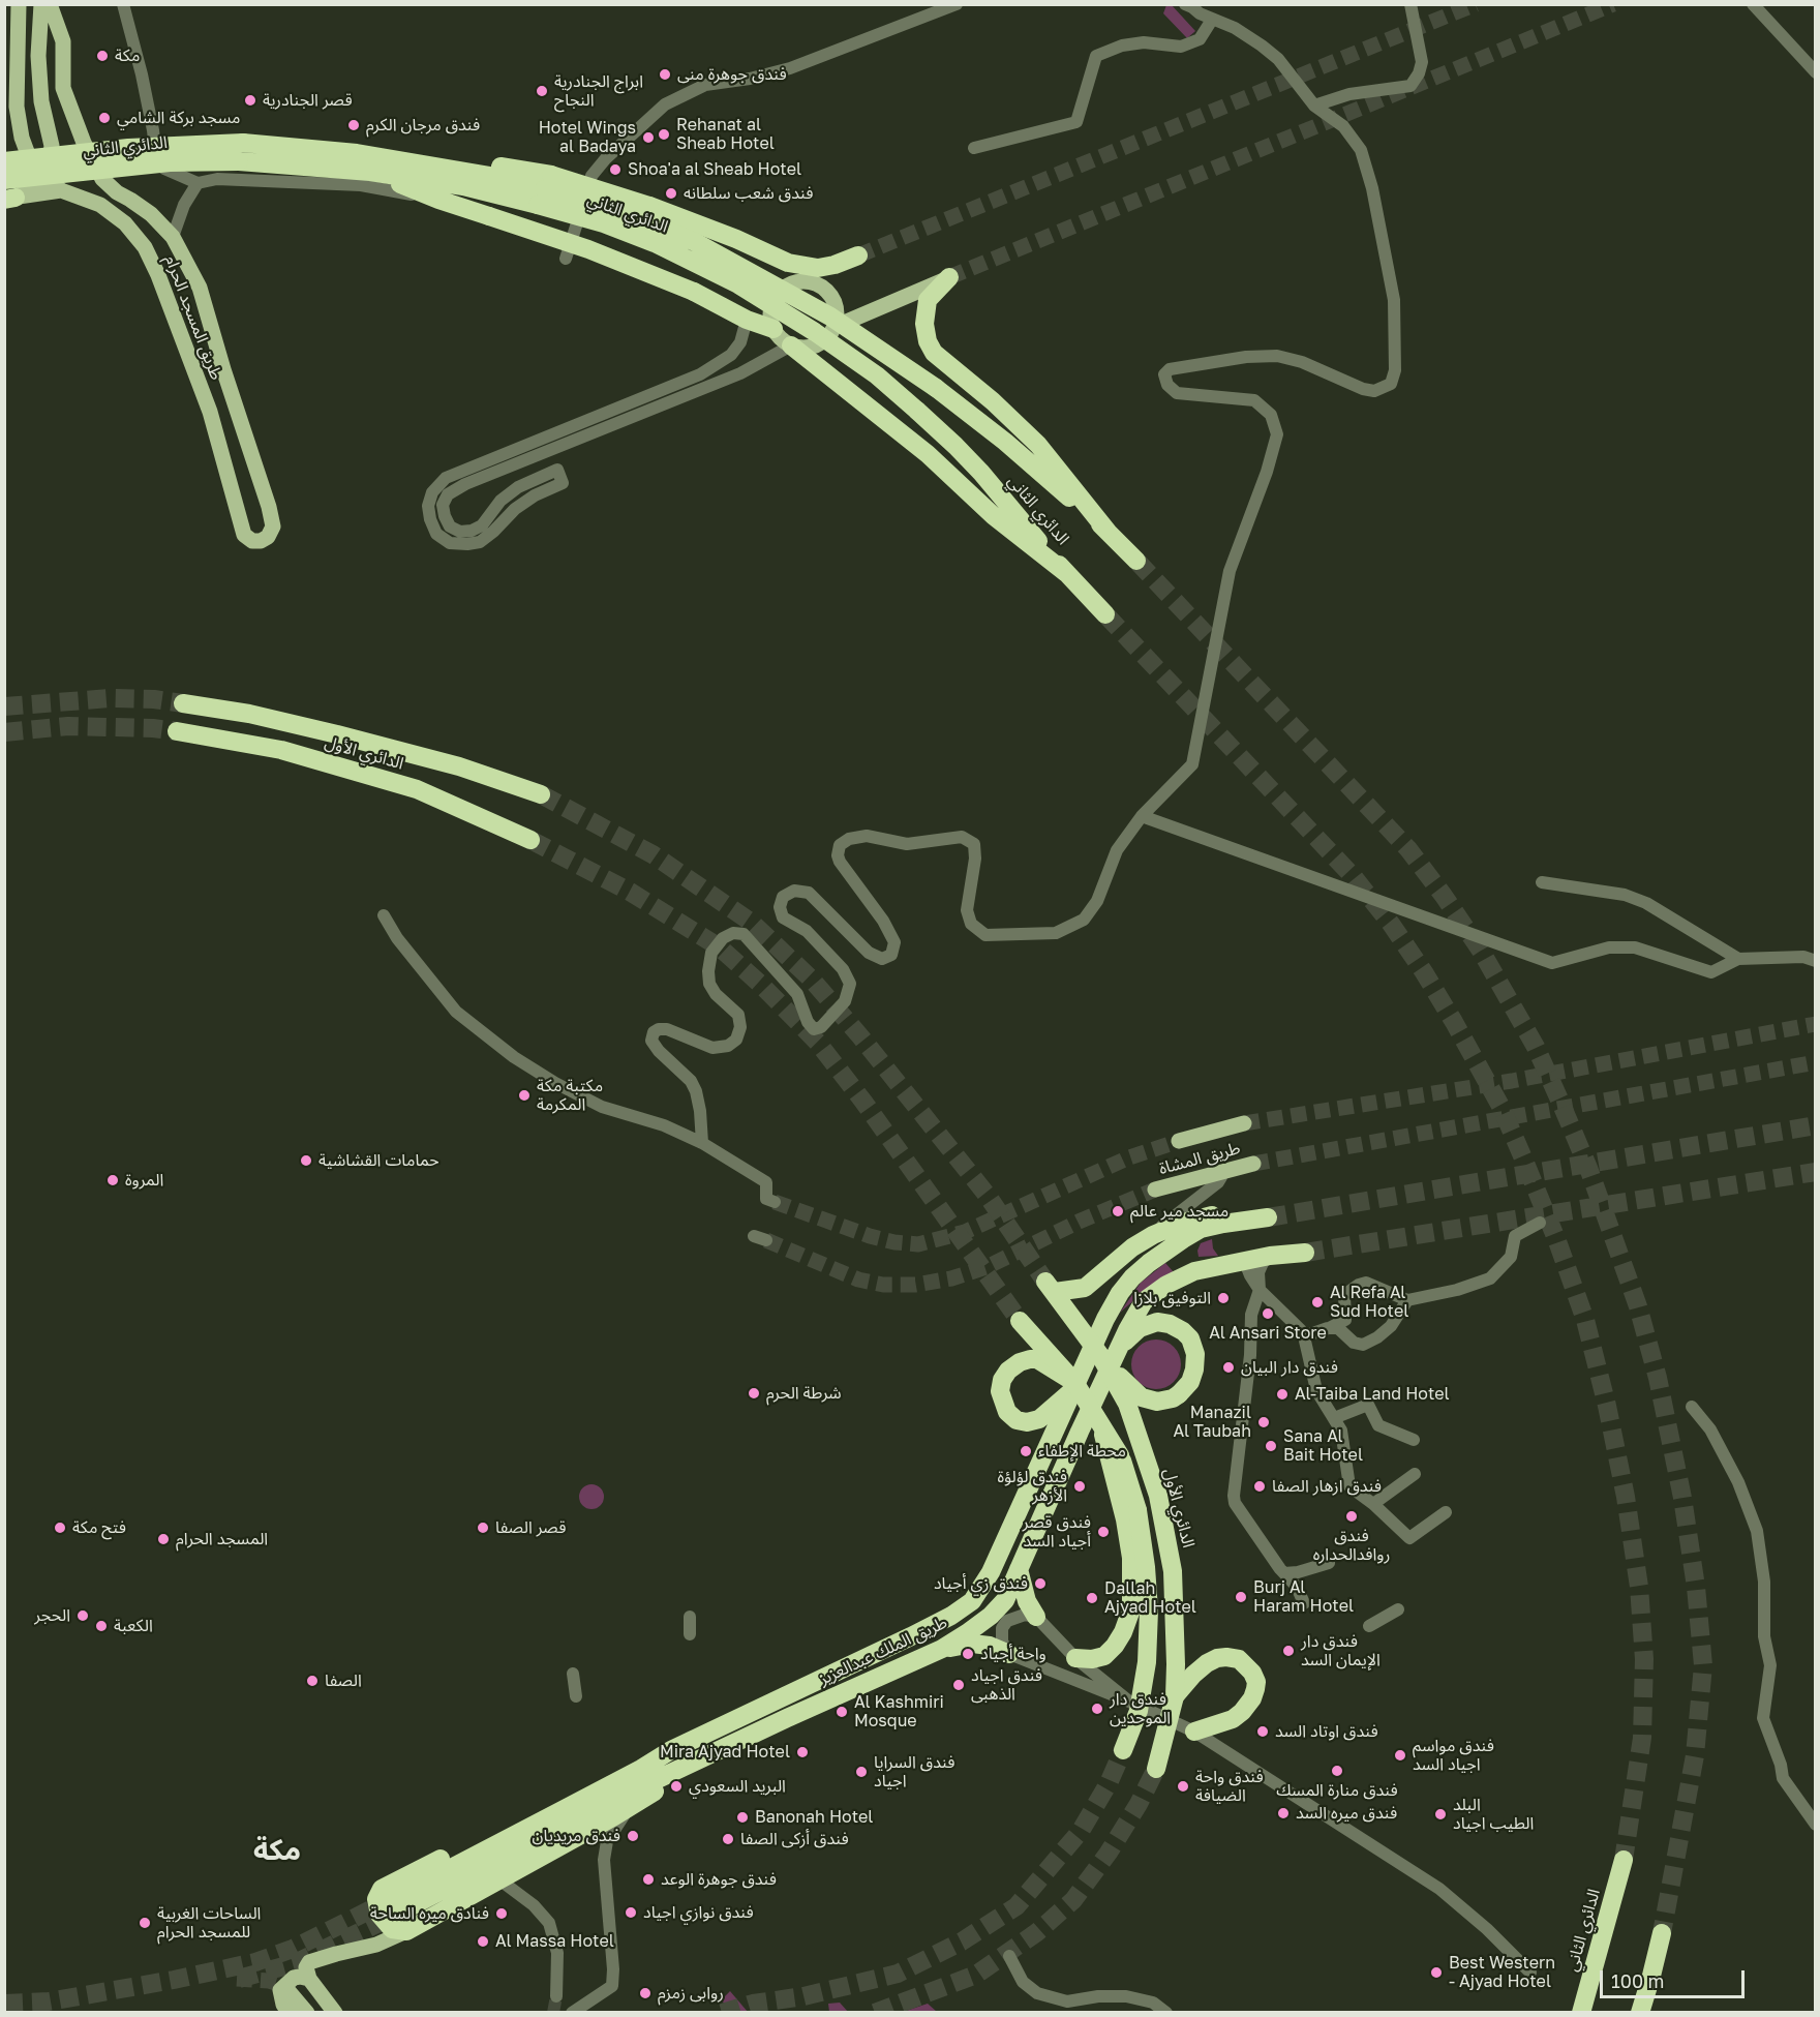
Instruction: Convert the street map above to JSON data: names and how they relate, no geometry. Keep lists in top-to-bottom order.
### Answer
{
  "streets": {
    "highway": ["الدائري الثاني", "الدائري الأول", "طريق الملك عبدالعزيز"],
    "main road": ["طريق المسجد الحرام", "طريق المشاة"]
  },
  "crossings": [
    ["الدائري الأول", "طريق الملك عبدالعزيز"]
  ],
  "districts": ["مكة"],
  "places": [
    "مكة",
    "فندق جوهرة منى",
    "ابراج الجنادرية النجاح",
    "قصر الجنادرية",
    "مسجد بركة الشامي",
    "فندق مرجان الكرم",
    "Rehanat al Sheab Hotel",
    "Hotel Wings al Badaya",
    "Shoa'a al Sheab Hotel",
    "فندق شعب سلطانه",
    "مكتبة مكة المكرمة",
    "حمامات القشاشية",
    "المروة",
    "مسجد مير عالم",
    "التوفيق بلازا",
    "Al Refa Al Sud Hotel",
    "Al Ansari Store",
    "فندق دار البيان",
    "شرطة الحرم",
    "Al-Taiba Land Hotel",
    "Manazil Al Taubah",
    "Sana Al Bait Hotel",
    "محطة الإطفاء",
    "فندق لؤلؤة الأزهر",
    "فندق ازهار الصفا",
    "فندق روافدالحدارہ",
    "فتح مكة",
    "قصر الصفا",
    "فندق قصر أجياد السد",
    "المسجد الحرام",
    "فندق زي أجياد",
    "Burj Al Haram Hotel",
    "Dallah Ajyad Hotel",
    "الحجر",
    "الكعبة",
    "فندق دار الإيمان السد",
    "واحة أجياد",
    "الصفا",
    "فندق اجیاد الذهبی",
    "فندق دار الموحدین",
    "Al Kashmiri Mosque",
    "فندق اوتاد السد",
    "Mira Ajyad Hotel",
    "فندق مواسم اجياد السد",
    "فندق منارة المسك",
    "فندق السرايا اجياد",
    "البريد السعودي",
    "فندق واحة الضيافة",
    "فندق ميره السد",
    "البلد الطيب اجياد",
    "Banonah Hotel",
    "فندق مريديان",
    "فندق أزكى الصفا",
    "فندق جوهرة الوعد",
    "فندق نوازي اجياد",
    "فنادق ميره الساحة",
    "الساحات الغربية للمسجد الحرام",
    "Al Massa Hotel",
    "Best Western - Ajyad Hotel",
    "روابی زمزم"
  ],
  "scale_bar": "100 m"
}
